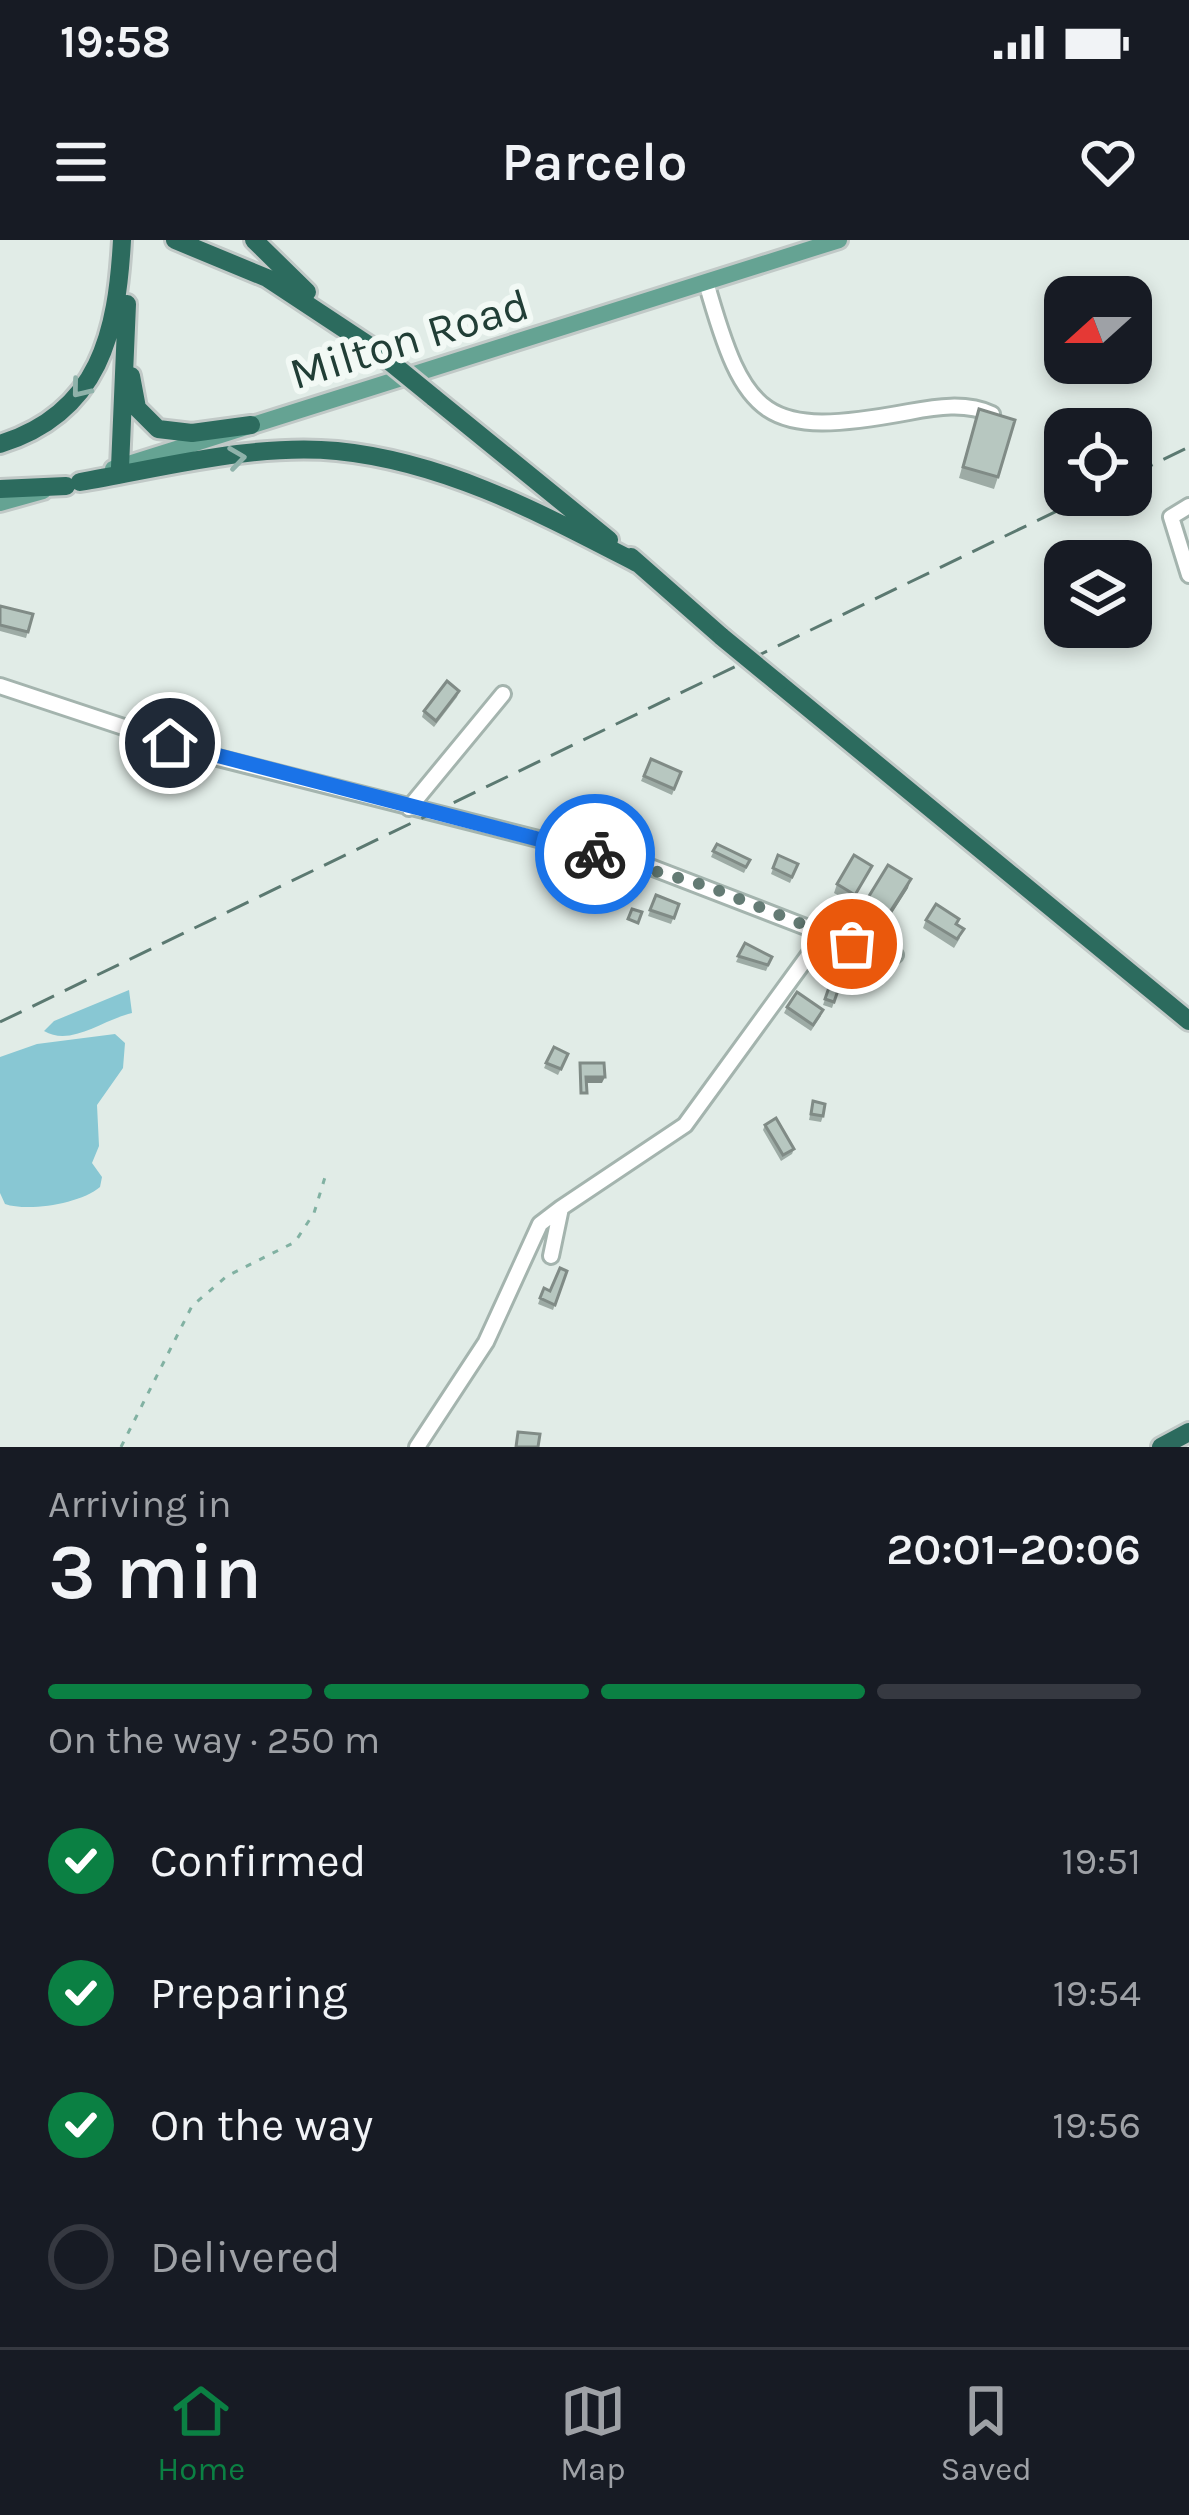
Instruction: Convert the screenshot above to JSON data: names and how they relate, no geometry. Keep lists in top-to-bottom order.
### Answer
{
  "streets": {
    "main road": ["Milton Road"]
  },
  "north": "left",
  "page": {
    "status": "19:58",
    "header": "Parcelo",
    "heading": ["3 min", "Arriving in", "20:01–20:06"],
    "bar": "On the way · 250 m",
    "list": [
      ["Confirmed", "19:51"],
      ["Preparing", "19:54"],
      ["On the way", "19:56"],
      "Delivered"
    ],
    "tabs": ["Home", "Map", "Saved"]
  }
}
